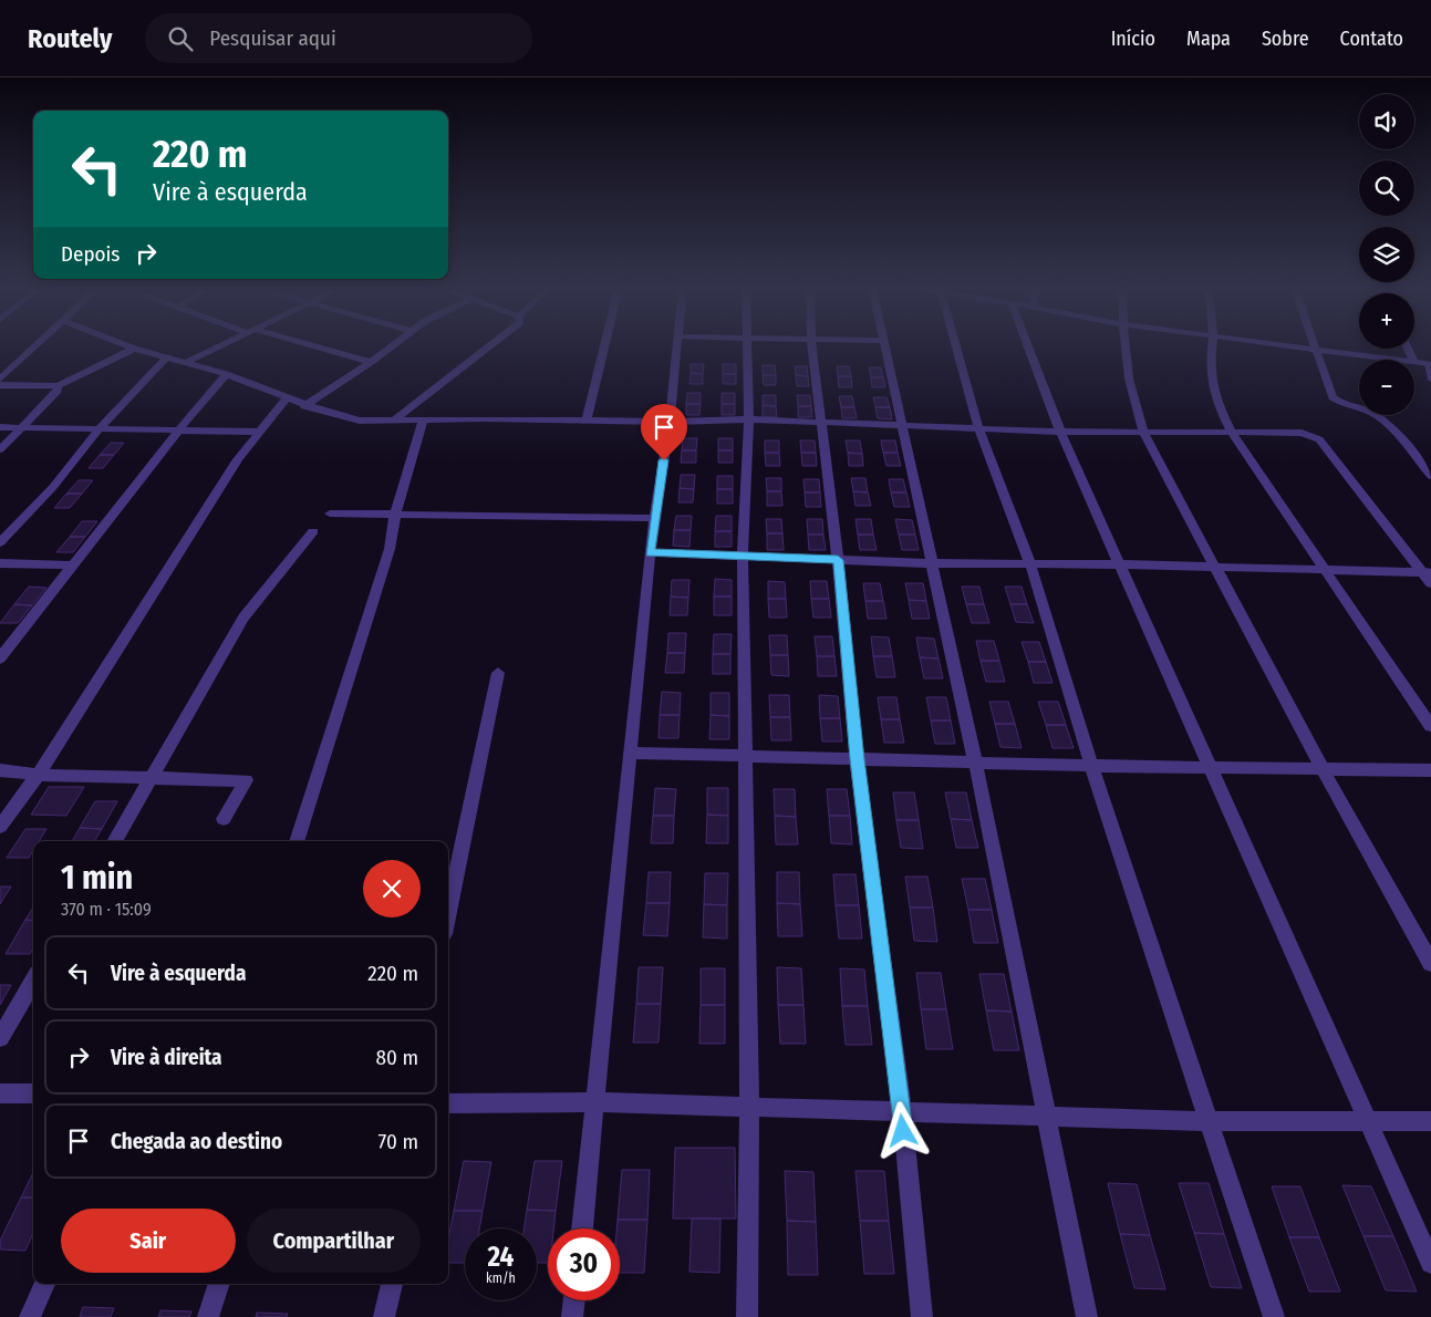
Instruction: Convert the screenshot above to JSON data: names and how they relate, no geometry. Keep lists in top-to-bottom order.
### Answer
{
  "page": {
    "header": "Routely",
    "search": "Pesquisar aqui",
    "nav": [
      "Início",
      "Mapa",
      "Sobre",
      "Contato"
    ],
    "map_buttons": ["+", "−"],
    "turn": ["220 m", "Vire à esquerda"],
    "then": "Depois",
    "heading": ["1 min", "370 m · 15:09"],
    "list": [
      {
        "name": "Vire à esquerda",
        "value": "220 m"
      },
      {
        "name": "Vire à direita",
        "value": "80 m"
      },
      {
        "name": "Chegada ao destino",
        "value": "70 m"
      }
    ],
    "buttons": ["Sair", "Compartilhar"],
    "speed": "24 km/h",
    "limit": "30"
  }
}
